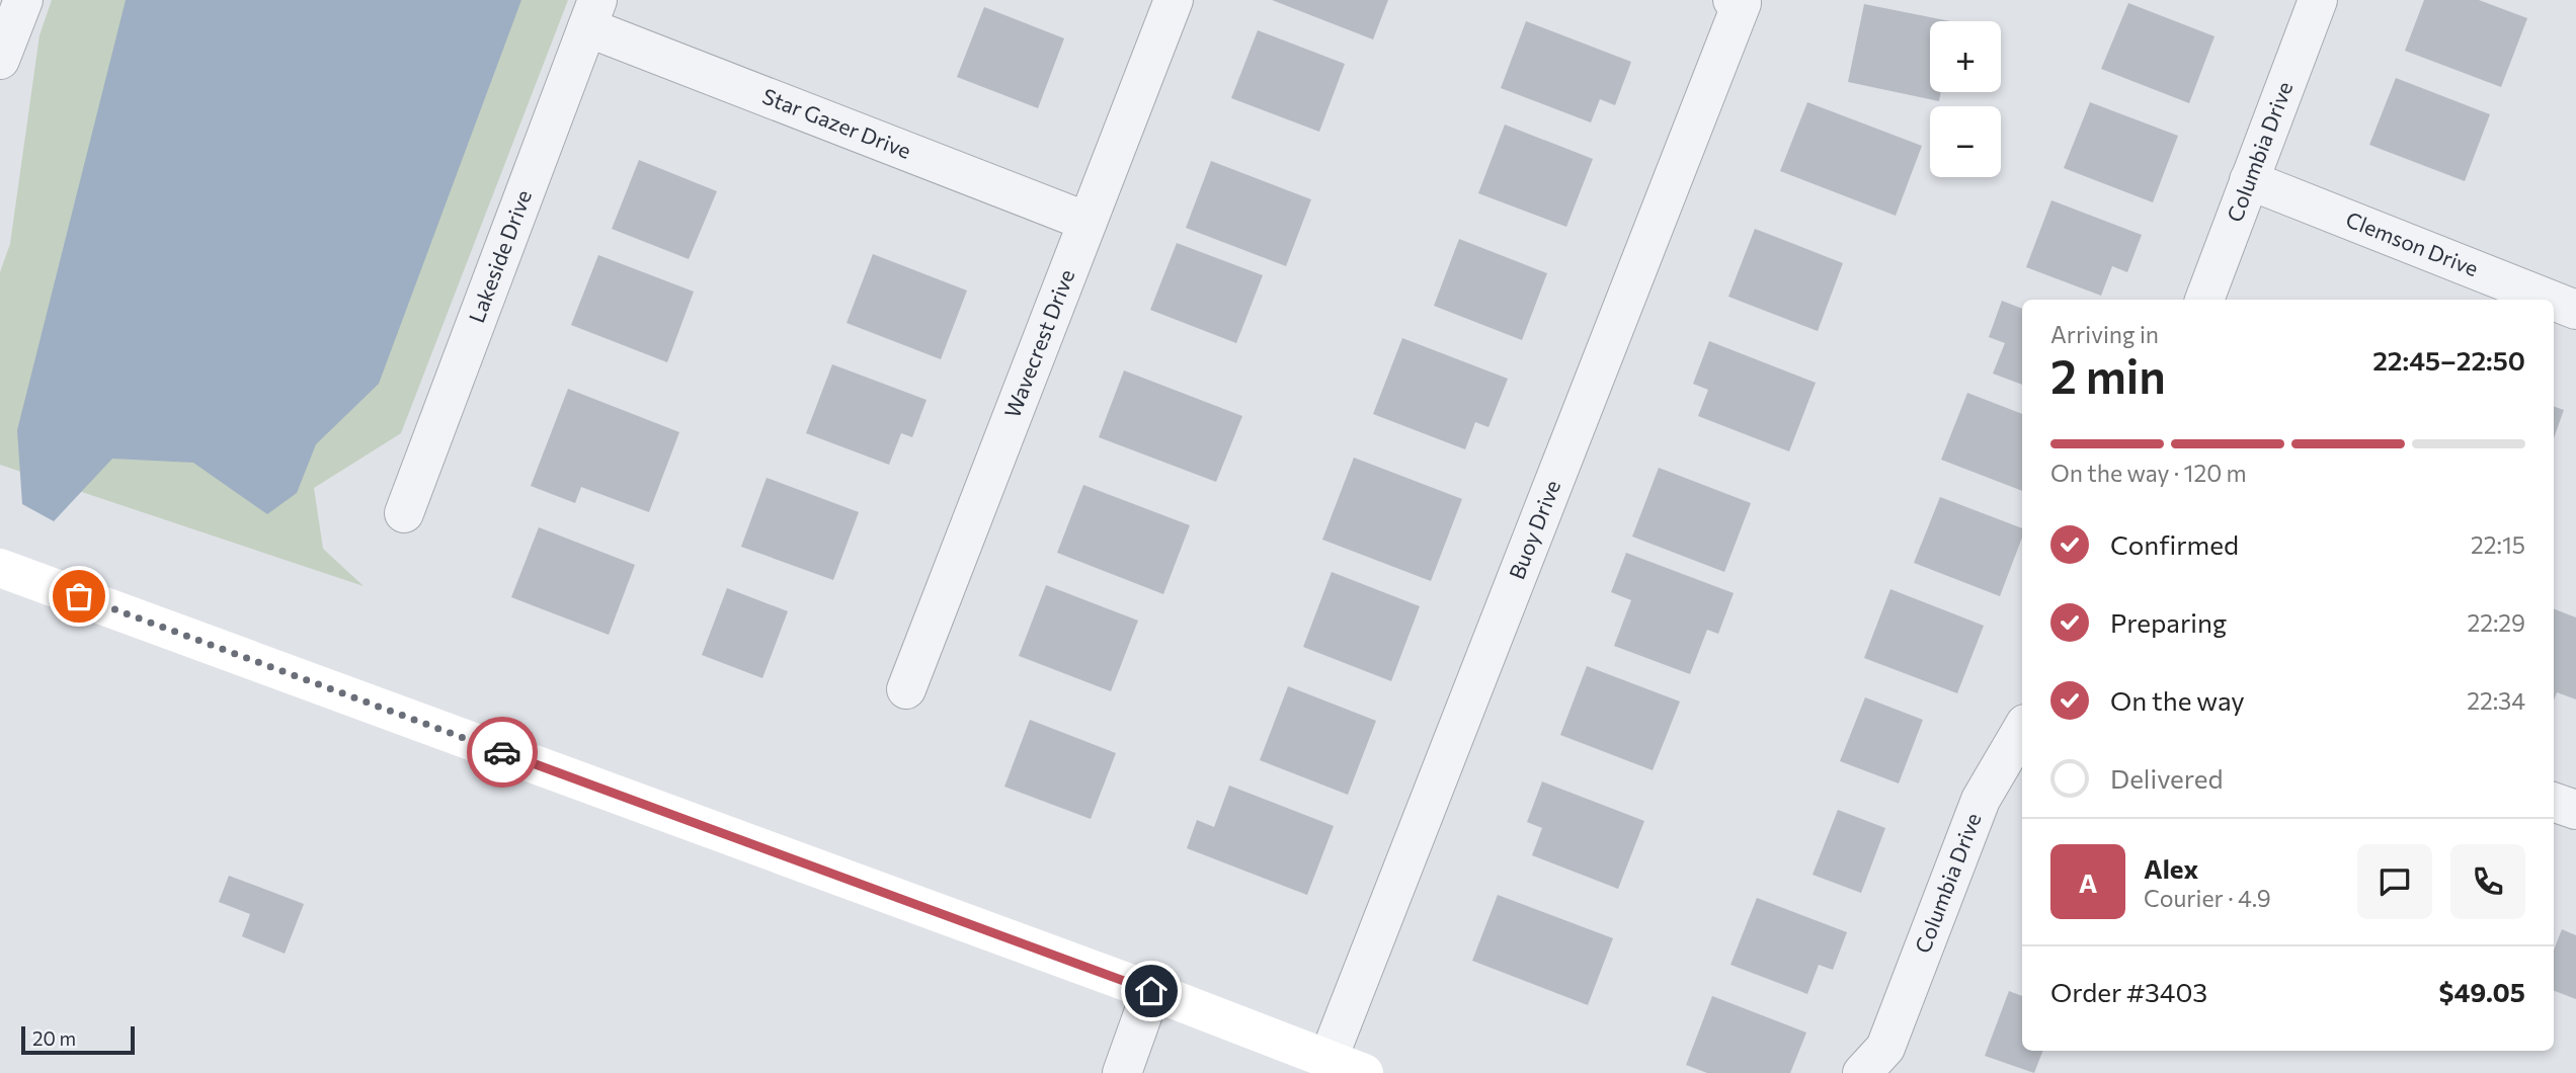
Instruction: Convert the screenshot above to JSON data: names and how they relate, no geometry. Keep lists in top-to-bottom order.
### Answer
{
  "streets": {
    "street": [
      "Star Gazer Drive",
      "Columbia Drive",
      "Clemson Drive",
      "Lakeside Drive",
      "Wavecrest Drive",
      "Buoy Drive"
    ]
  },
  "crossings": [
    ["Star Gazer Drive", "Lakeside Drive"],
    ["Star Gazer Drive", "Wavecrest Drive"],
    ["Columbia Drive", "Clemson Drive"]
  ],
  "scale_bar": "20 m",
  "page": {
    "map_buttons": ["+", "−"],
    "heading": ["2 min", "Arriving in", "22:45–22:50"],
    "panel": [
      "Alex",
      "Courier · 4.9",
      "Order #3403",
      "$49.05"
    ],
    "bar": "On the way · 120 m",
    "list": [
      ["Confirmed", "22:15"],
      ["Preparing", "22:29"],
      ["On the way", "22:34"],
      "Delivered"
    ],
    "round": "A",
    "scale": "20 m"
  }
}
